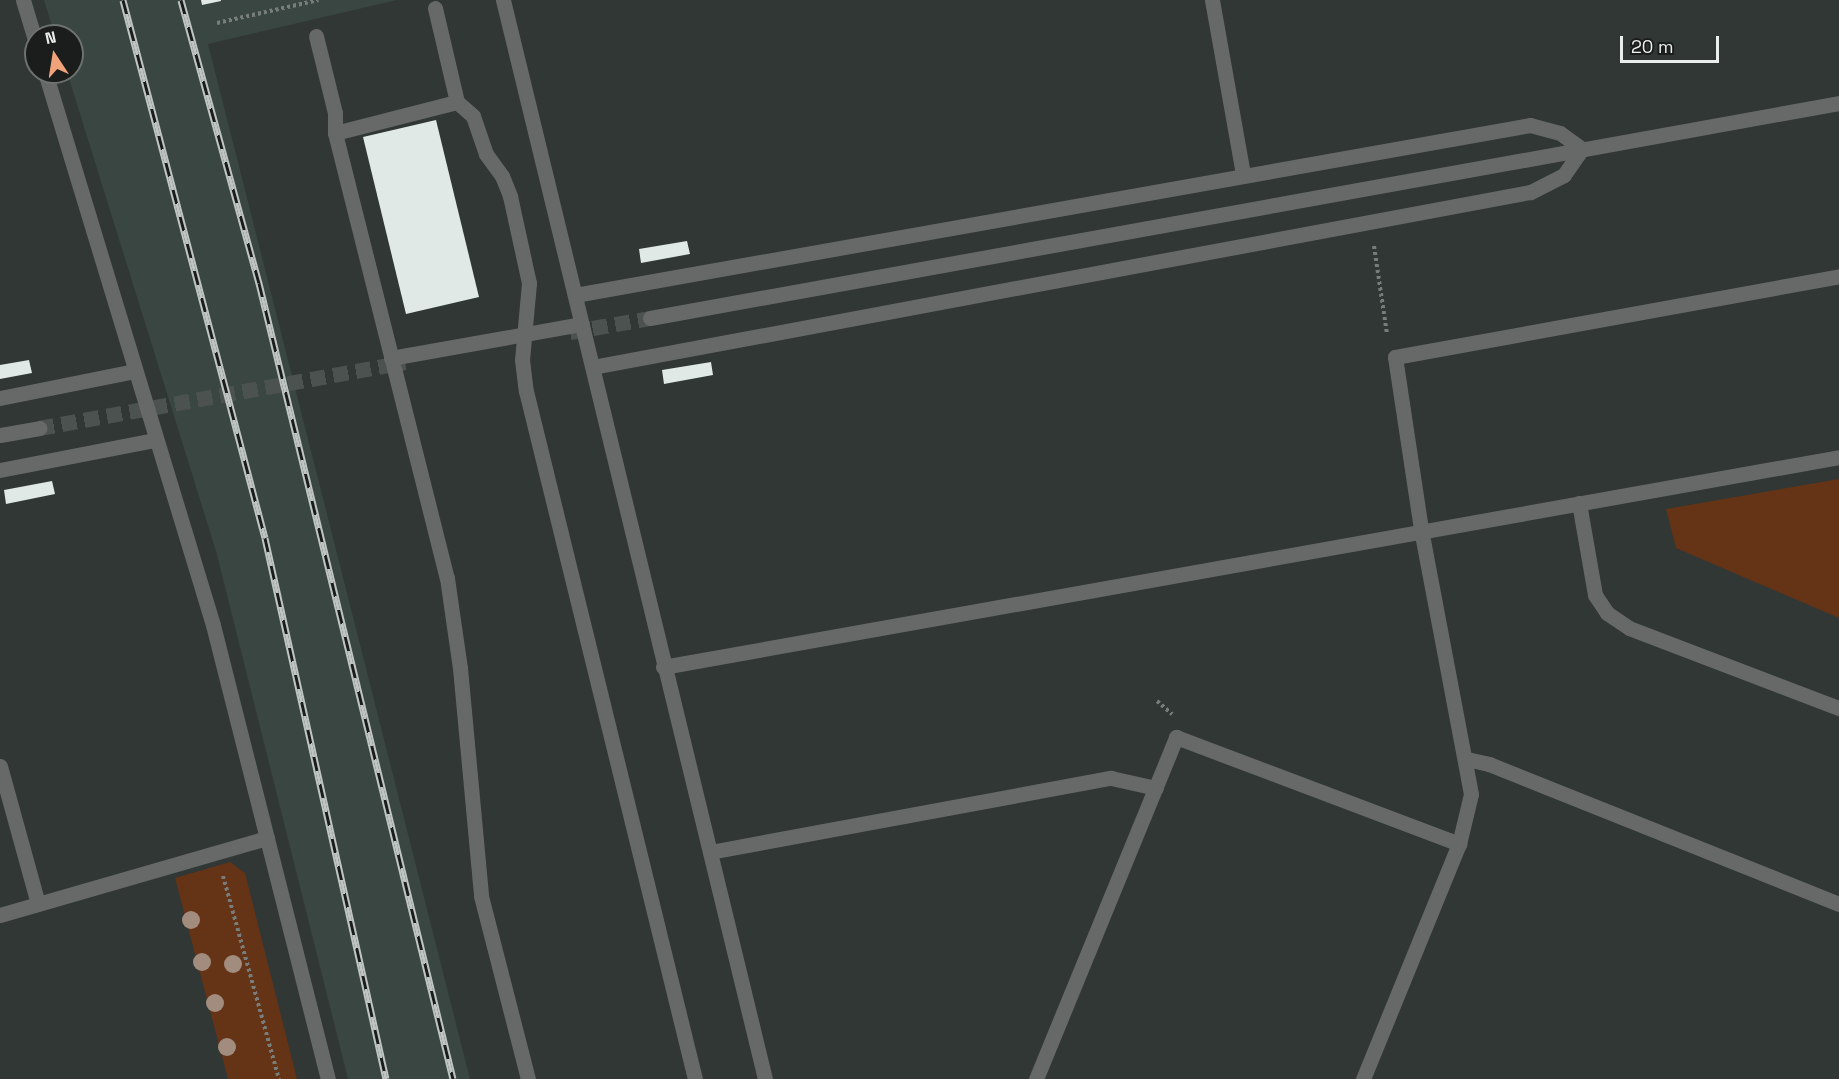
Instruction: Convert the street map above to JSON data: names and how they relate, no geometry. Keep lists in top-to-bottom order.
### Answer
{
  "scale_bar": "20 m",
  "north": "top"
}
